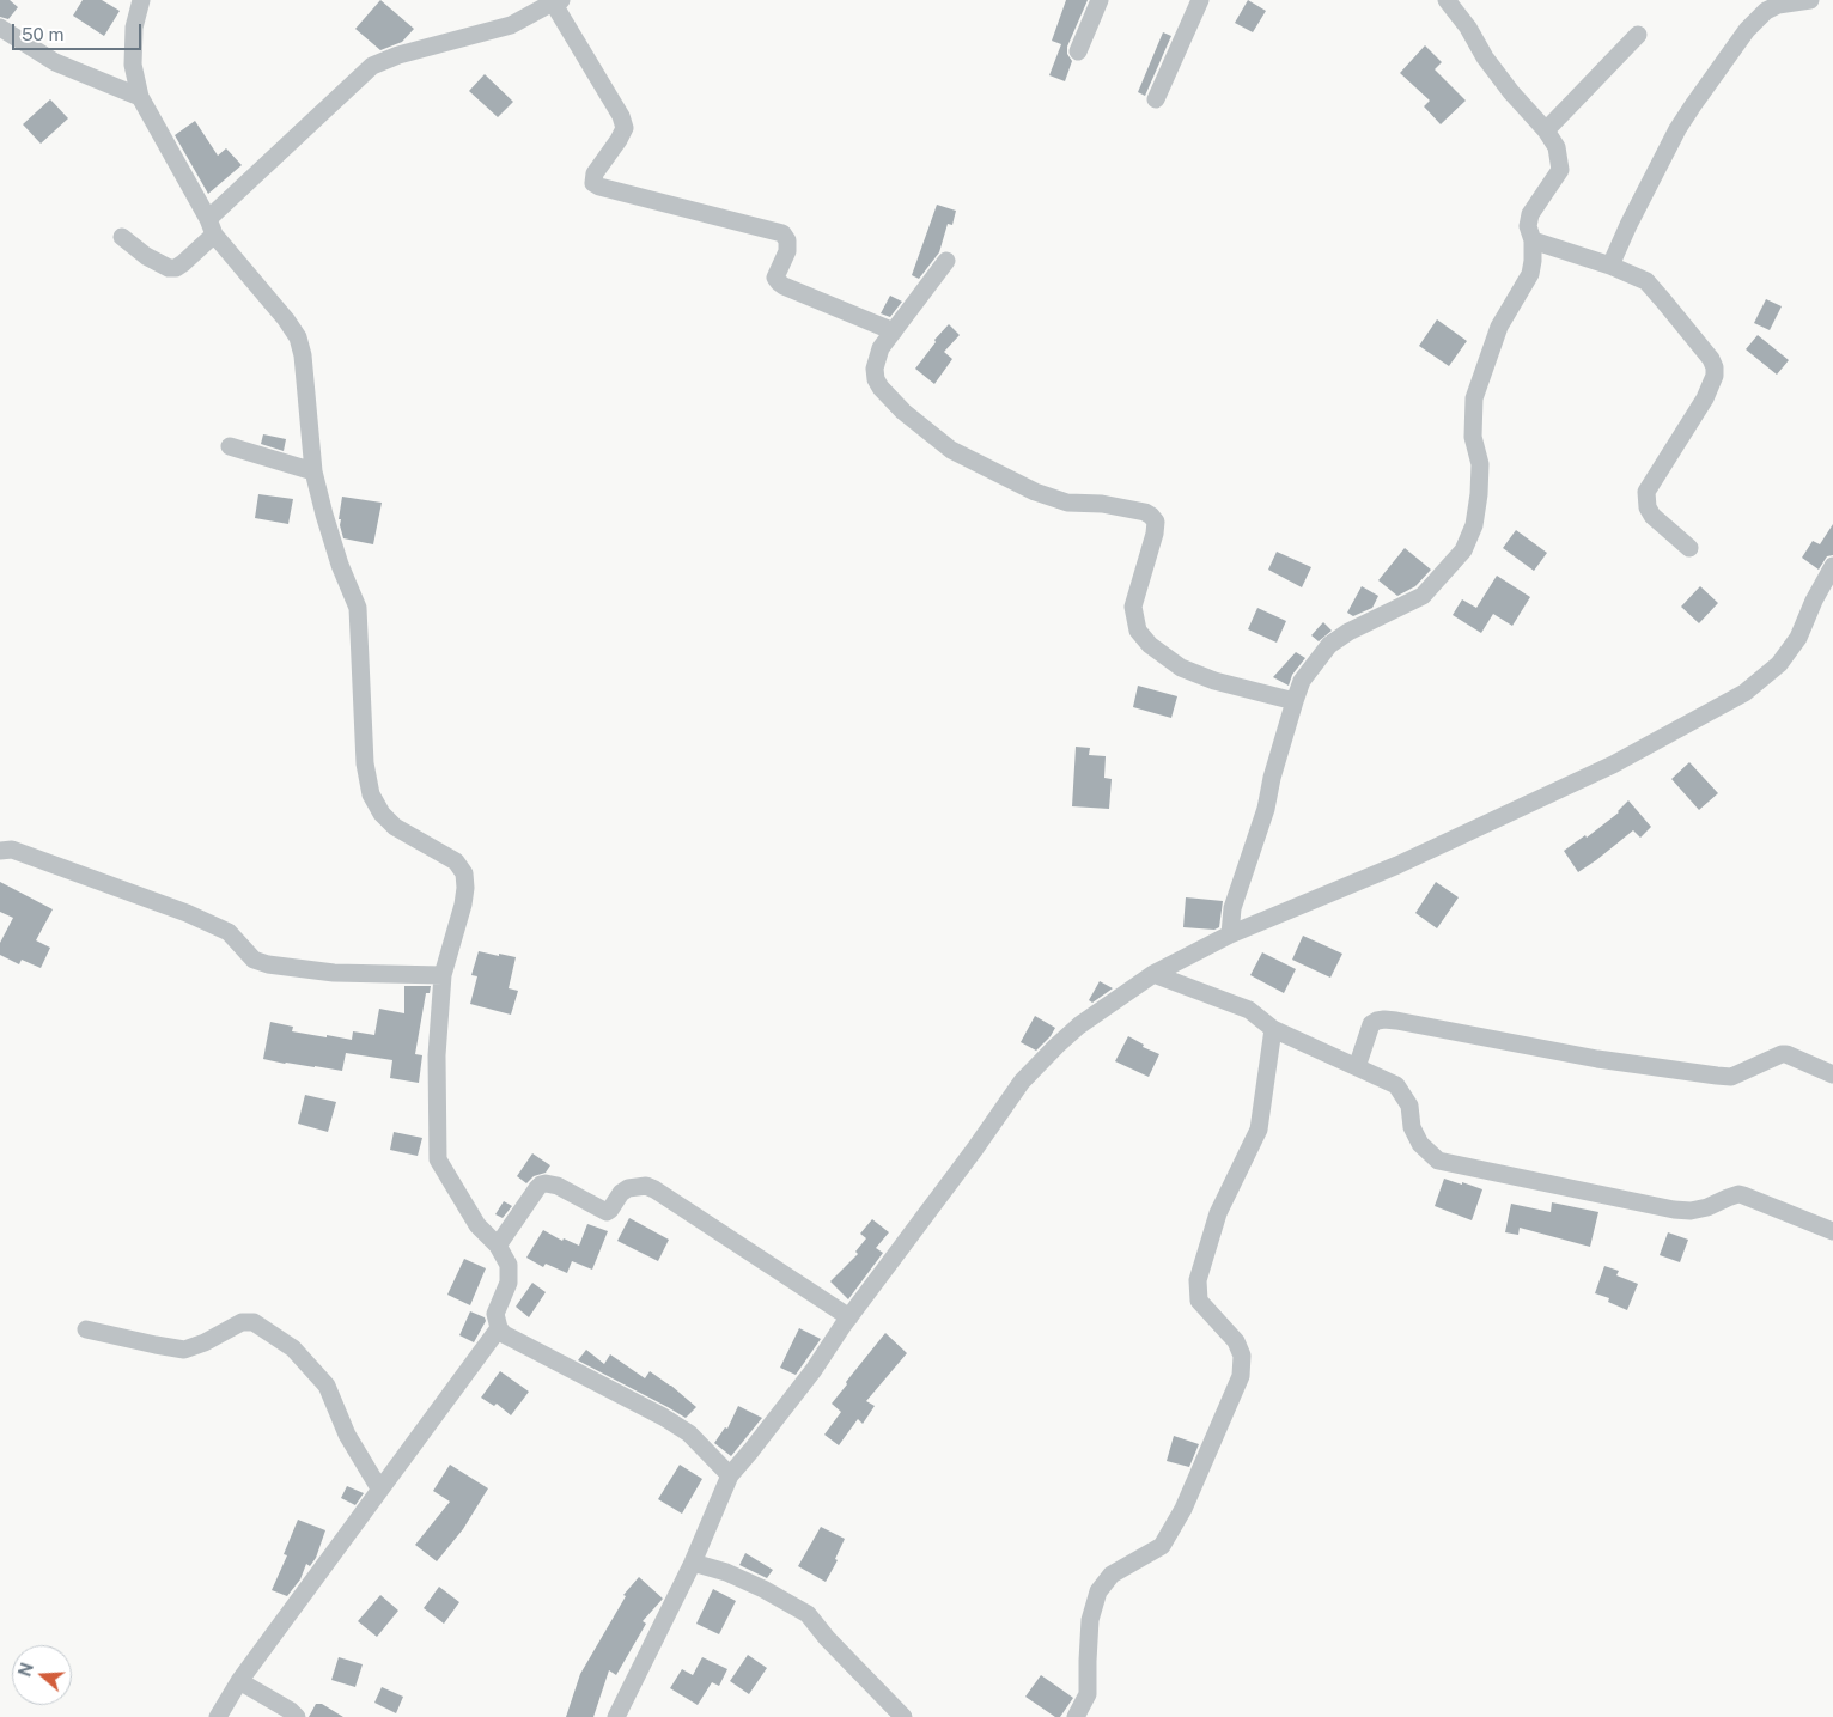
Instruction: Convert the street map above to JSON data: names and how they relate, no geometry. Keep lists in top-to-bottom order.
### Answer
{
  "scale_bar": "50 m",
  "north": "left"
}
